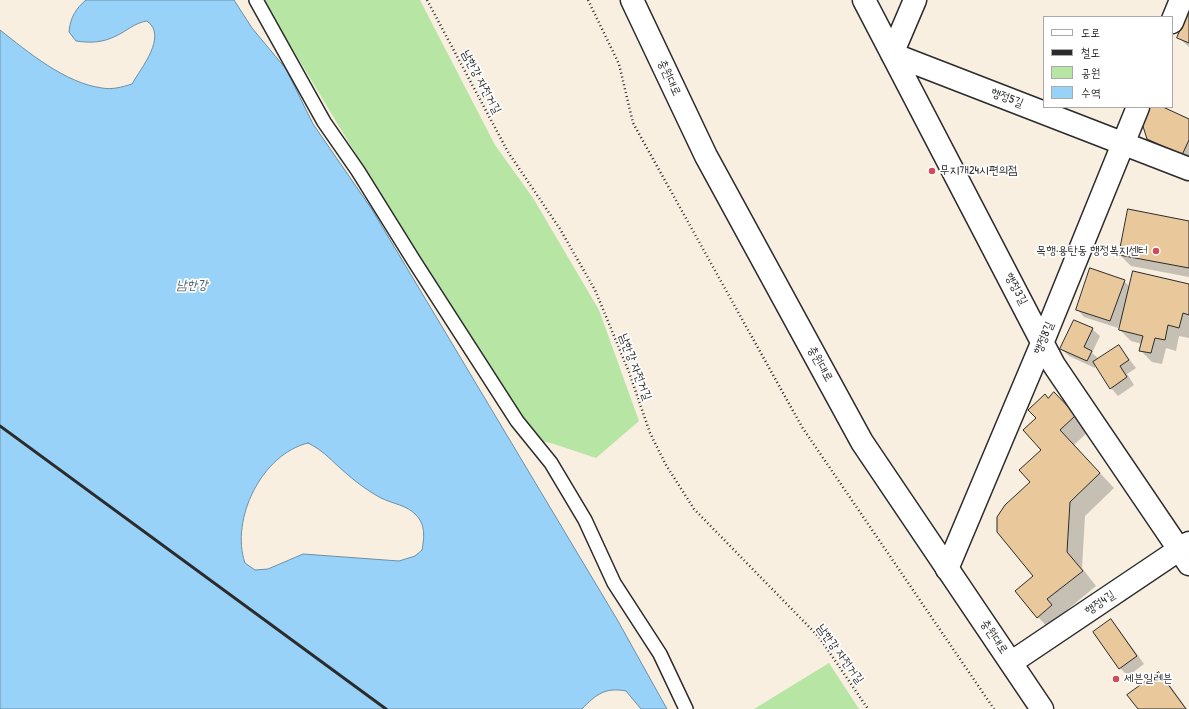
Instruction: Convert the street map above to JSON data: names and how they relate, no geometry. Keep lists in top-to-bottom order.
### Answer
{
  "streets": {
    "street": [
      "충원대로",
      "행정5길",
      "행정3길",
      "행정8길",
      "행정4길"
    ],
    "path": ["남한강 자전거길"]
  },
  "crossings": [
    ["충원대로", "행정8길"],
    ["충원대로", "행정4길"],
    ["행정5길", "행정3길"],
    ["행정5길", "행정8길"],
    ["행정3길", "행정8길"],
    ["행정3길", "행정4길"]
  ],
  "water": ["남한강"],
  "places": ["무지개24시편의점", "목행·용탄동 행정복지센터", "세븐일레븐"],
  "legend": [
    "도로",
    "철도",
    "공원",
    "수역"
  ]
}
